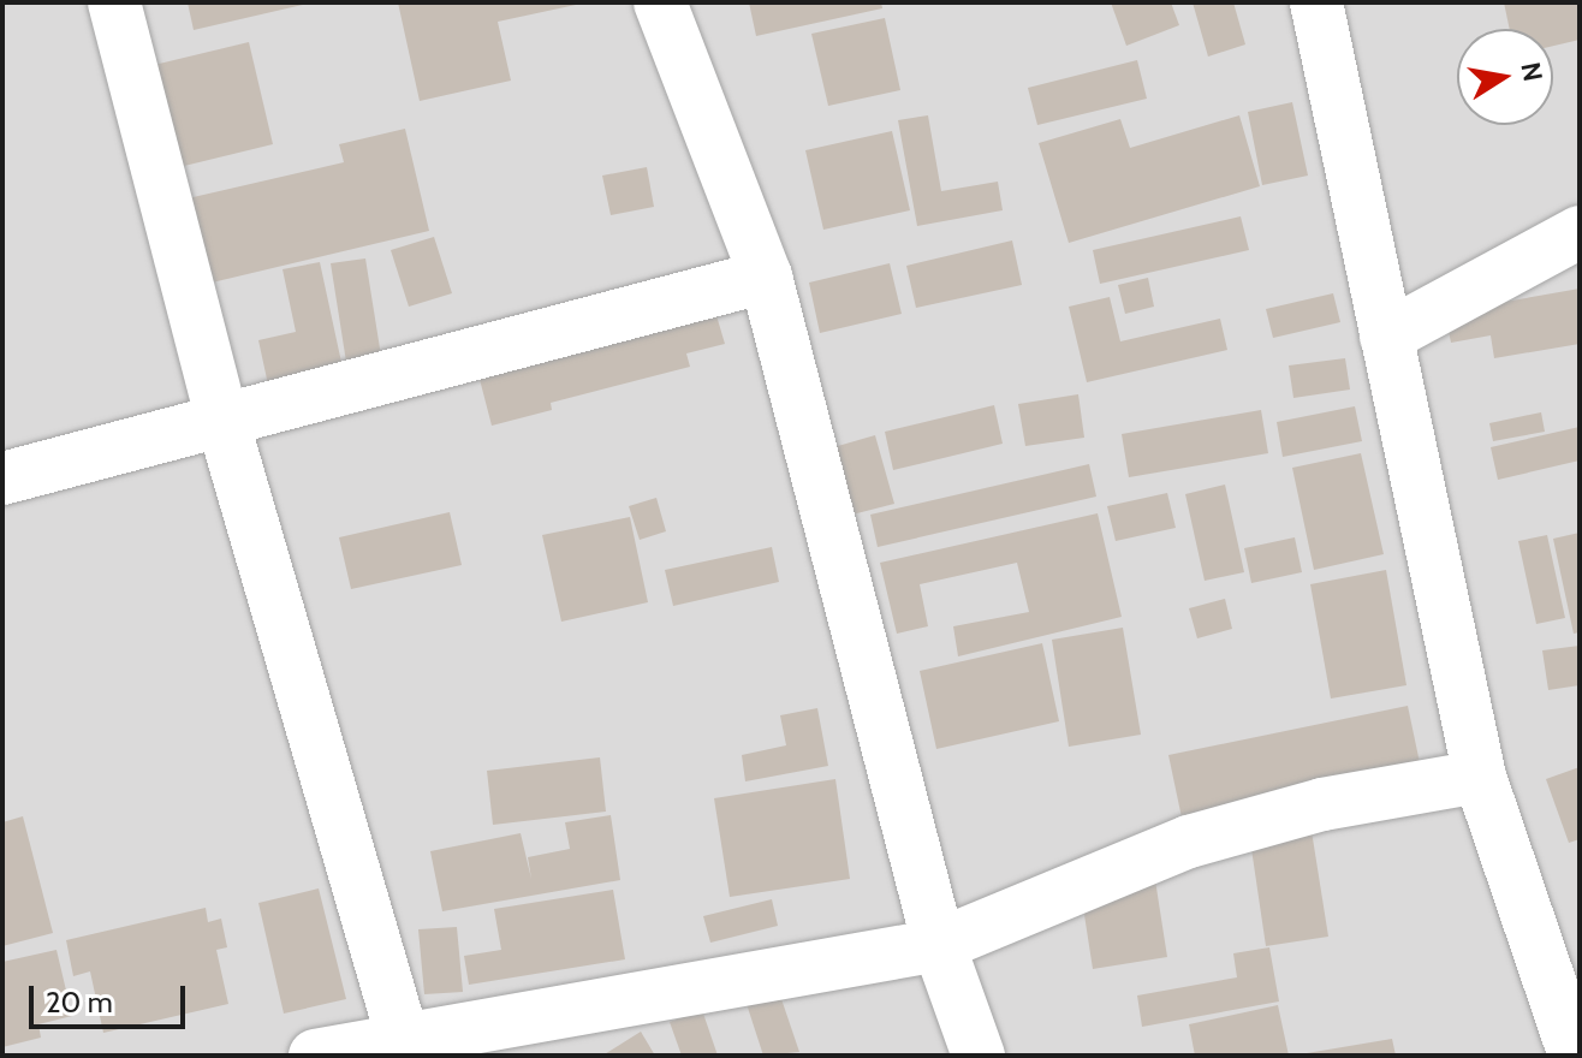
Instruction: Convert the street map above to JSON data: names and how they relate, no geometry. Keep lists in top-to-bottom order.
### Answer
{
  "scale_bar": "20 m",
  "north": "right"
}
